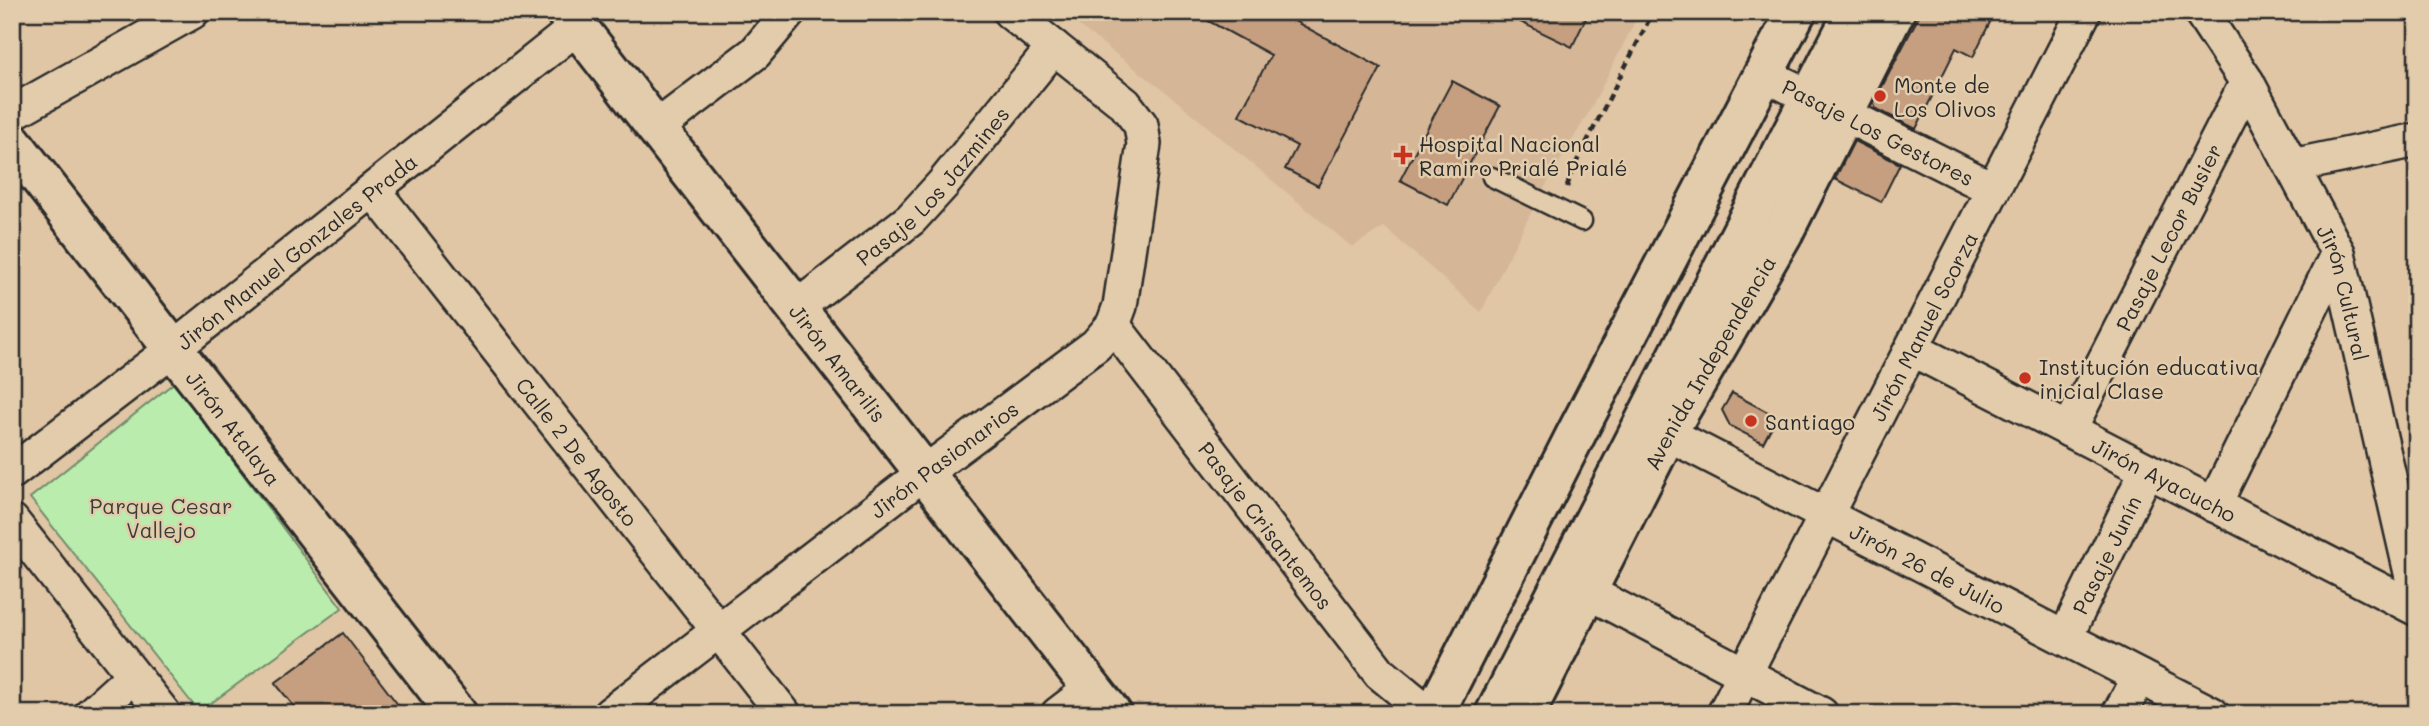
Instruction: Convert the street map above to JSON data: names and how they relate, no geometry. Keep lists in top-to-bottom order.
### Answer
{
  "streets": {
    "street": [
      "Pasaje Los Gestores",
      "Pasaje Los Jazmines",
      "Pasaje Lecor Busier",
      "Jirón Manuel Gonzales Prada",
      "Jirón Cultural",
      "Jirón Manuel Scorza",
      "Jirón Amarilis",
      "Avenida Independencia",
      "Jirón Atalaya",
      "Calle 2 De Agosto",
      "Jirón Pasionarios",
      "Jirón Ayacucho",
      "Pasaje Crisantemos",
      "Pasaje Junín",
      "Jirón 26 de Julio"
    ]
  },
  "crossings": [
    ["Pasaje Los Gestores", "Jirón Manuel Scorza"],
    ["Pasaje Los Gestores", "Avenida Independencia"],
    ["Pasaje Los Jazmines", "Jirón Amarilis"],
    ["Pasaje Los Jazmines", "Jirón Pasionarios"],
    ["Pasaje Lecor Busier", "Jirón Cultural"],
    ["Pasaje Lecor Busier", "Jirón Ayacucho"],
    ["Jirón Manuel Gonzales Prada", "Jirón Amarilis"],
    ["Jirón Manuel Gonzales Prada", "Jirón Atalaya"],
    ["Jirón Manuel Gonzales Prada", "Calle 2 De Agosto"],
    ["Jirón Manuel Scorza", "Jirón Ayacucho"],
    ["Jirón Manuel Scorza", "Jirón 26 de Julio"],
    ["Jirón Amarilis", "Jirón Pasionarios"],
    ["Avenida Independencia", "Jirón 26 de Julio"],
    ["Calle 2 De Agosto", "Jirón Pasionarios"],
    ["Jirón Pasionarios", "Pasaje Crisantemos"],
    ["Jirón Ayacucho", "Pasaje Junín"],
    ["Pasaje Junín", "Jirón 26 de Julio"]
  ],
  "parks": ["Parque Cesar Vallejo"],
  "places": {
    "other": ["Monte de Los Olivos", "Institución educativa inicial Clase", "Santiago"],
    "health": ["Hospital Nacional Ramiro Prialé Prialé"]
  }
}
